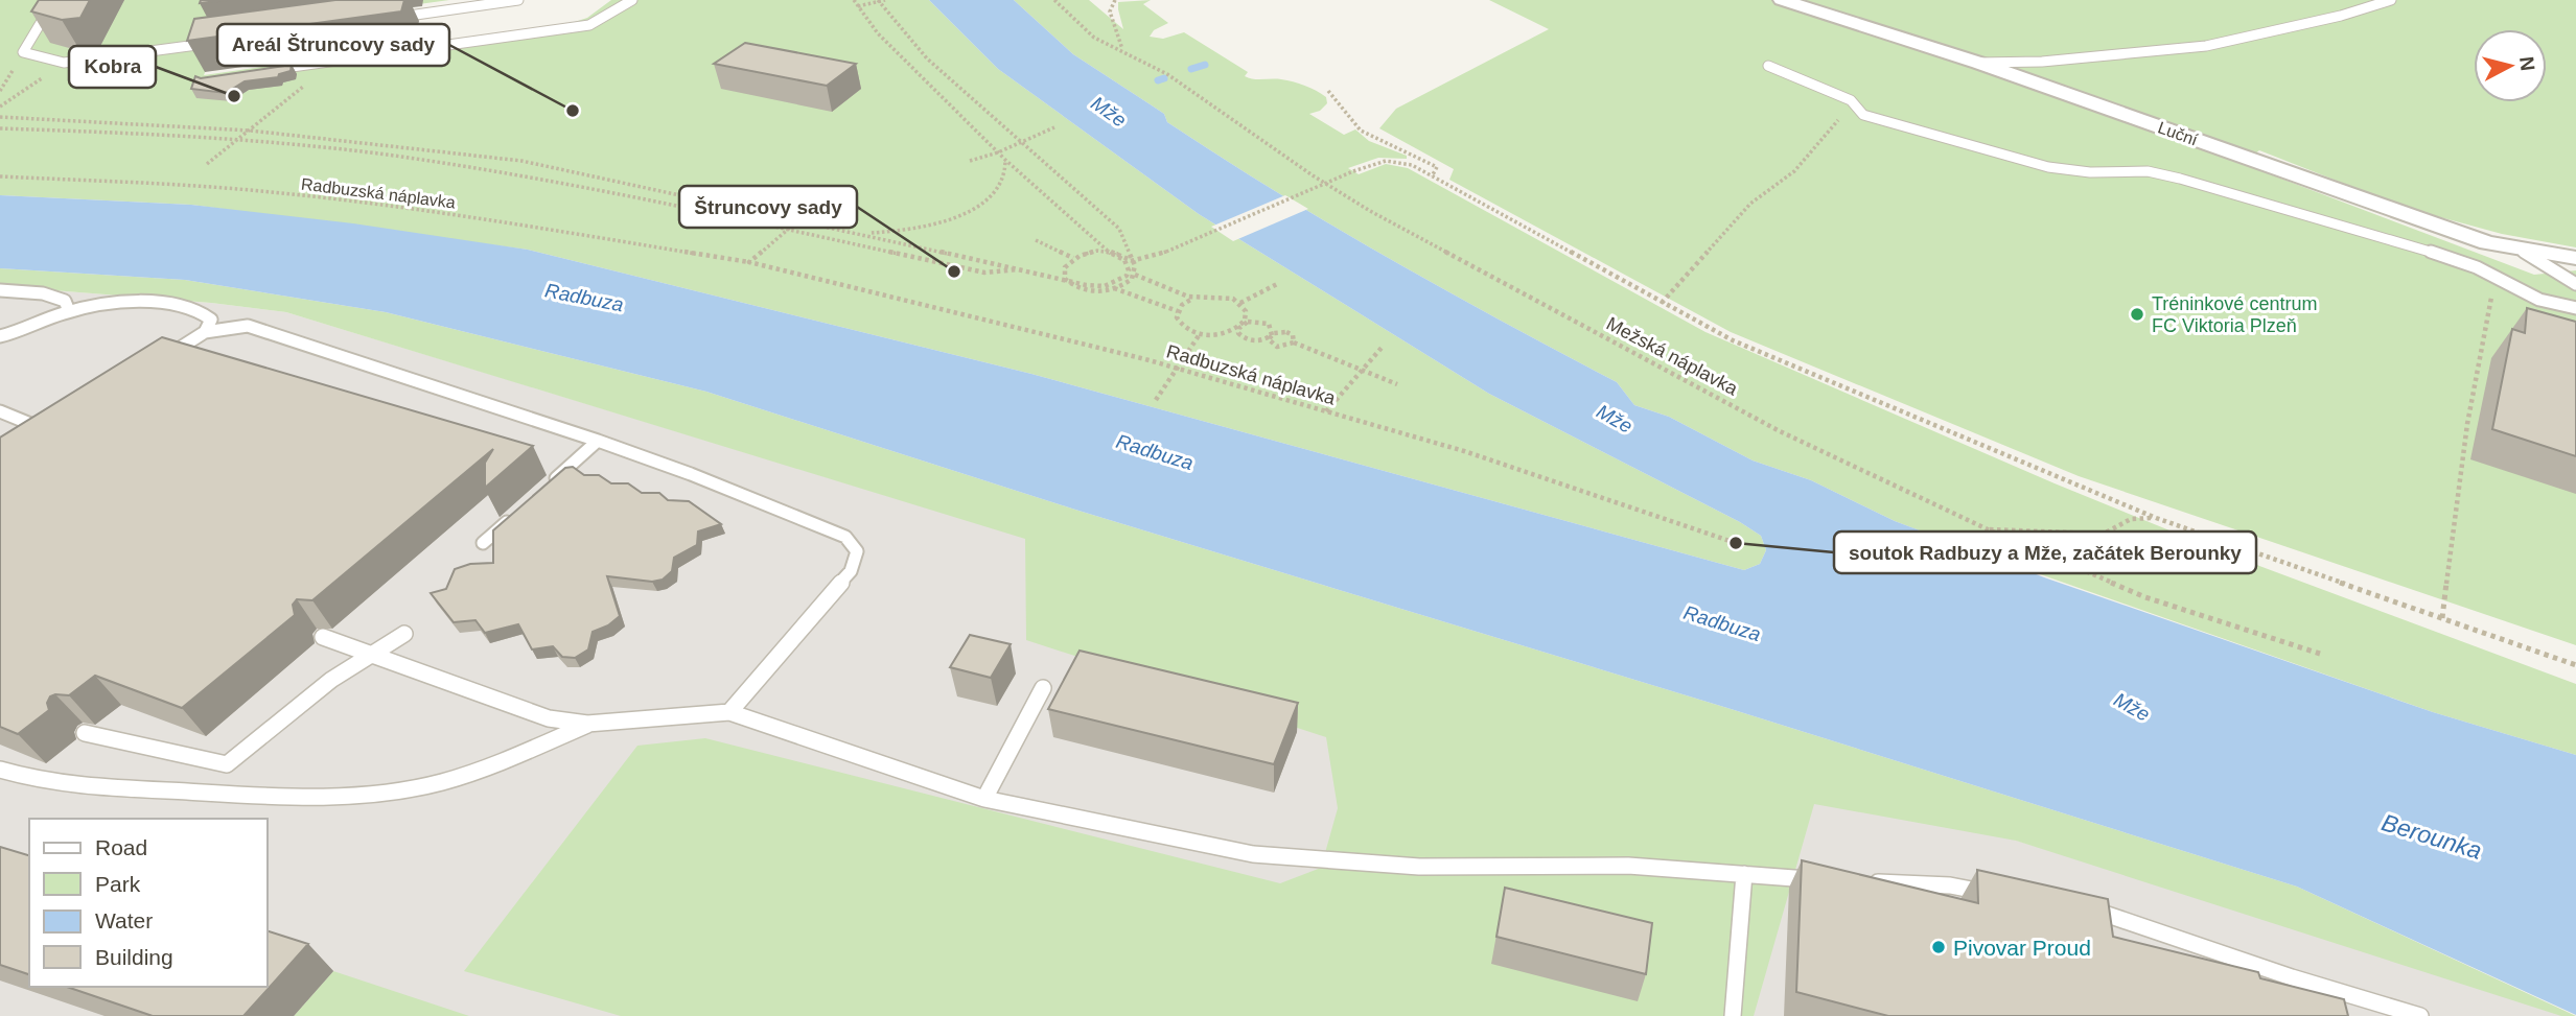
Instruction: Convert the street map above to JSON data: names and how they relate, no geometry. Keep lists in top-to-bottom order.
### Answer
{
  "streets": {
    "street": ["Luční"],
    "path": ["Radbuzská náplavka", "Mežská náplavka"]
  },
  "water": ["Mže", "Radbuza", "Berounka"],
  "places": [
    "Kobra",
    "Areál Štruncovy sady",
    "Štruncovy sady",
    "Tréninkové centrum FC Viktoria Plzeň",
    "soutok Radbuzy a Mže, začátek Berounky",
    "Pivovar Proud"
  ],
  "legend": [
    "Road",
    "Park",
    "Water",
    "Building"
  ],
  "north": "right"
}
